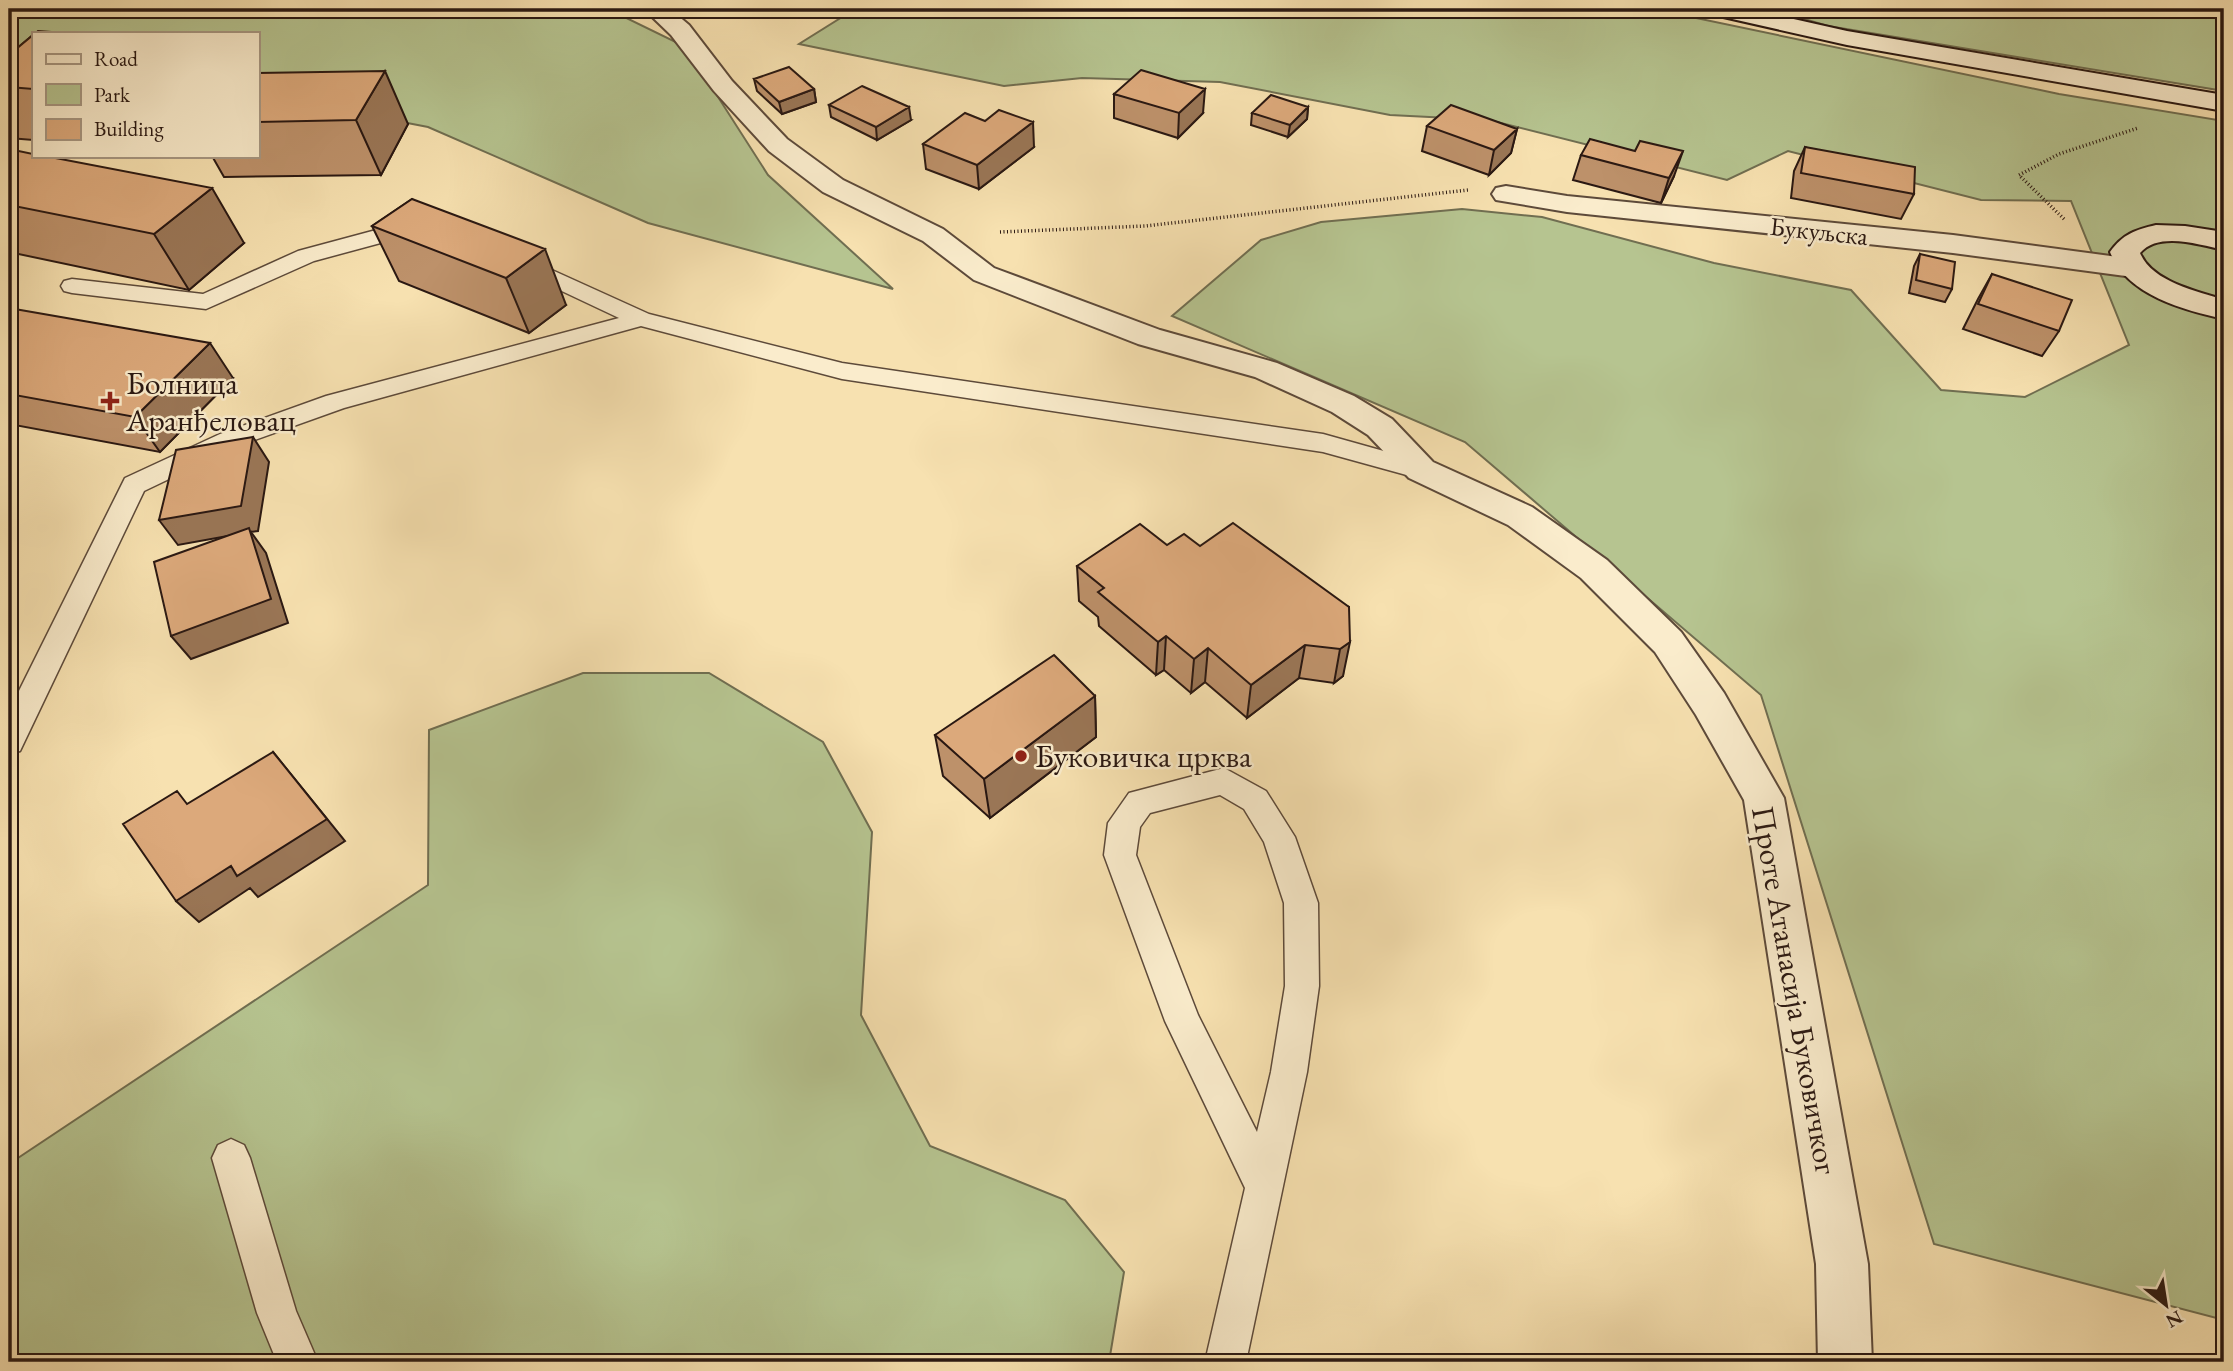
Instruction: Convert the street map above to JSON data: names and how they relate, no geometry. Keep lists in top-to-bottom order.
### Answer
{
  "streets": {
    "street": ["Букуљска", "Проте Атанасија Буковичког"]
  },
  "places": {
    "health": ["Болница Аранђеловац"],
    "other": ["Буковичка црква"]
  },
  "legend": ["Road", "Park", "Building"],
  "north": "bottom right"
}
